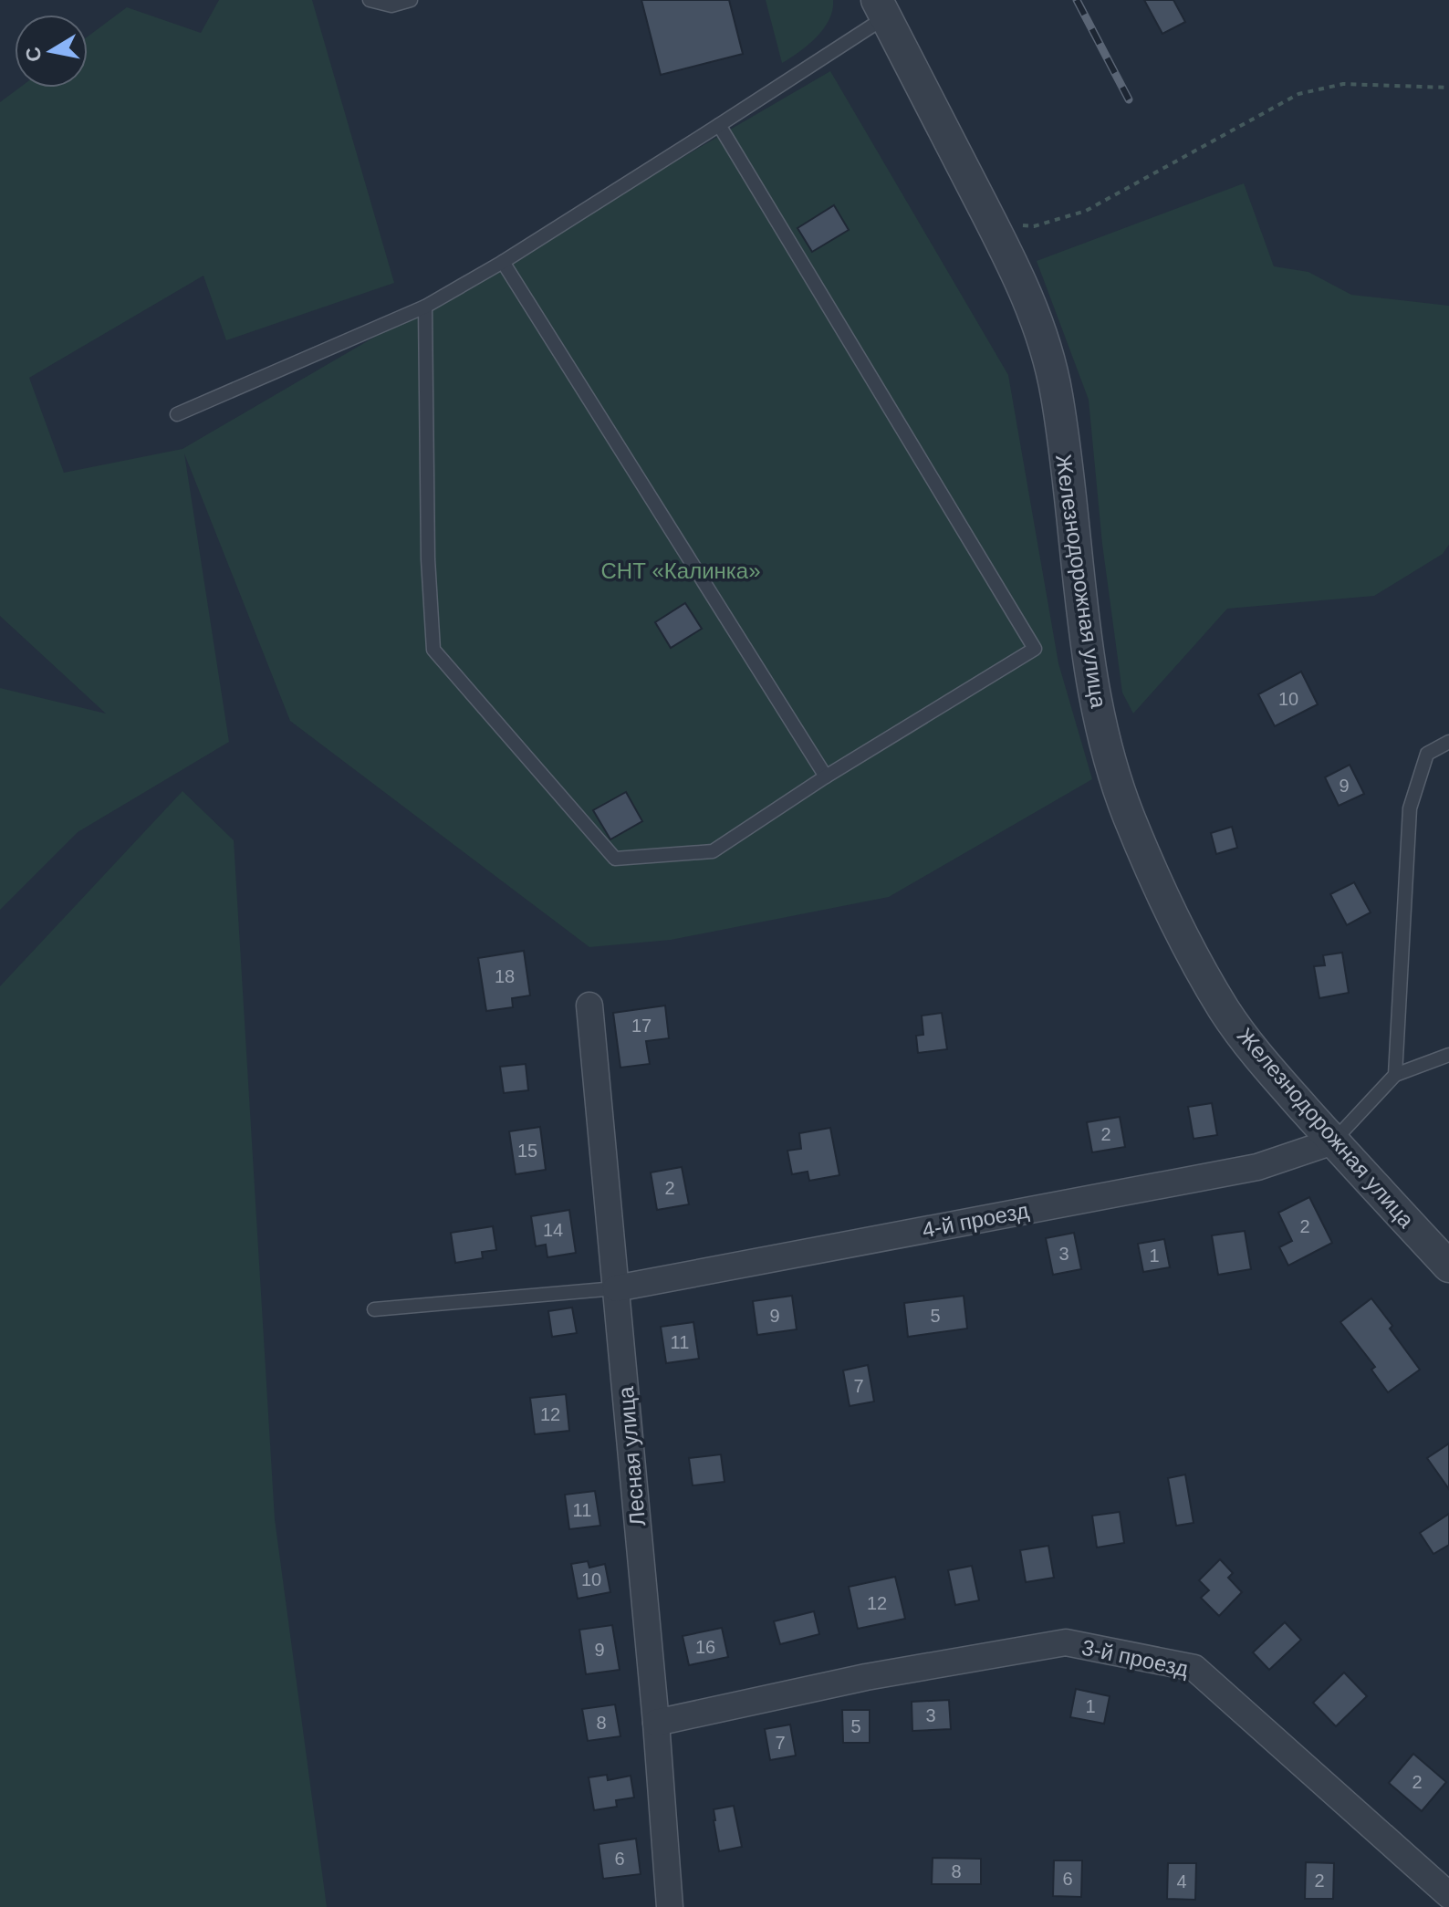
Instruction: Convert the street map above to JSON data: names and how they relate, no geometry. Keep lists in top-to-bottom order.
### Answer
{
  "streets": {
    "street": [
      "Железнодорожная улица",
      "4-й проезд",
      "Лесная улица",
      "3-й проезд"
    ]
  },
  "crossings": [
    ["Железнодорожная улица", "4-й проезд"],
    ["4-й проезд", "Лесная улица"],
    ["Лесная улица", "3-й проезд"]
  ],
  "parks": ["СНТ «Калинка»"],
  "house_numbers": [
    "10",
    "9",
    "18",
    "17",
    "2",
    "15",
    "2",
    "2",
    "14",
    "3",
    "1",
    "9",
    "5",
    "11",
    "7",
    "12",
    "11",
    "10",
    "12",
    "16",
    "9",
    "1",
    "3",
    "8",
    "5",
    "7",
    "2",
    "6",
    "8",
    "6",
    "2",
    "4"
  ],
  "north": "left"
}
